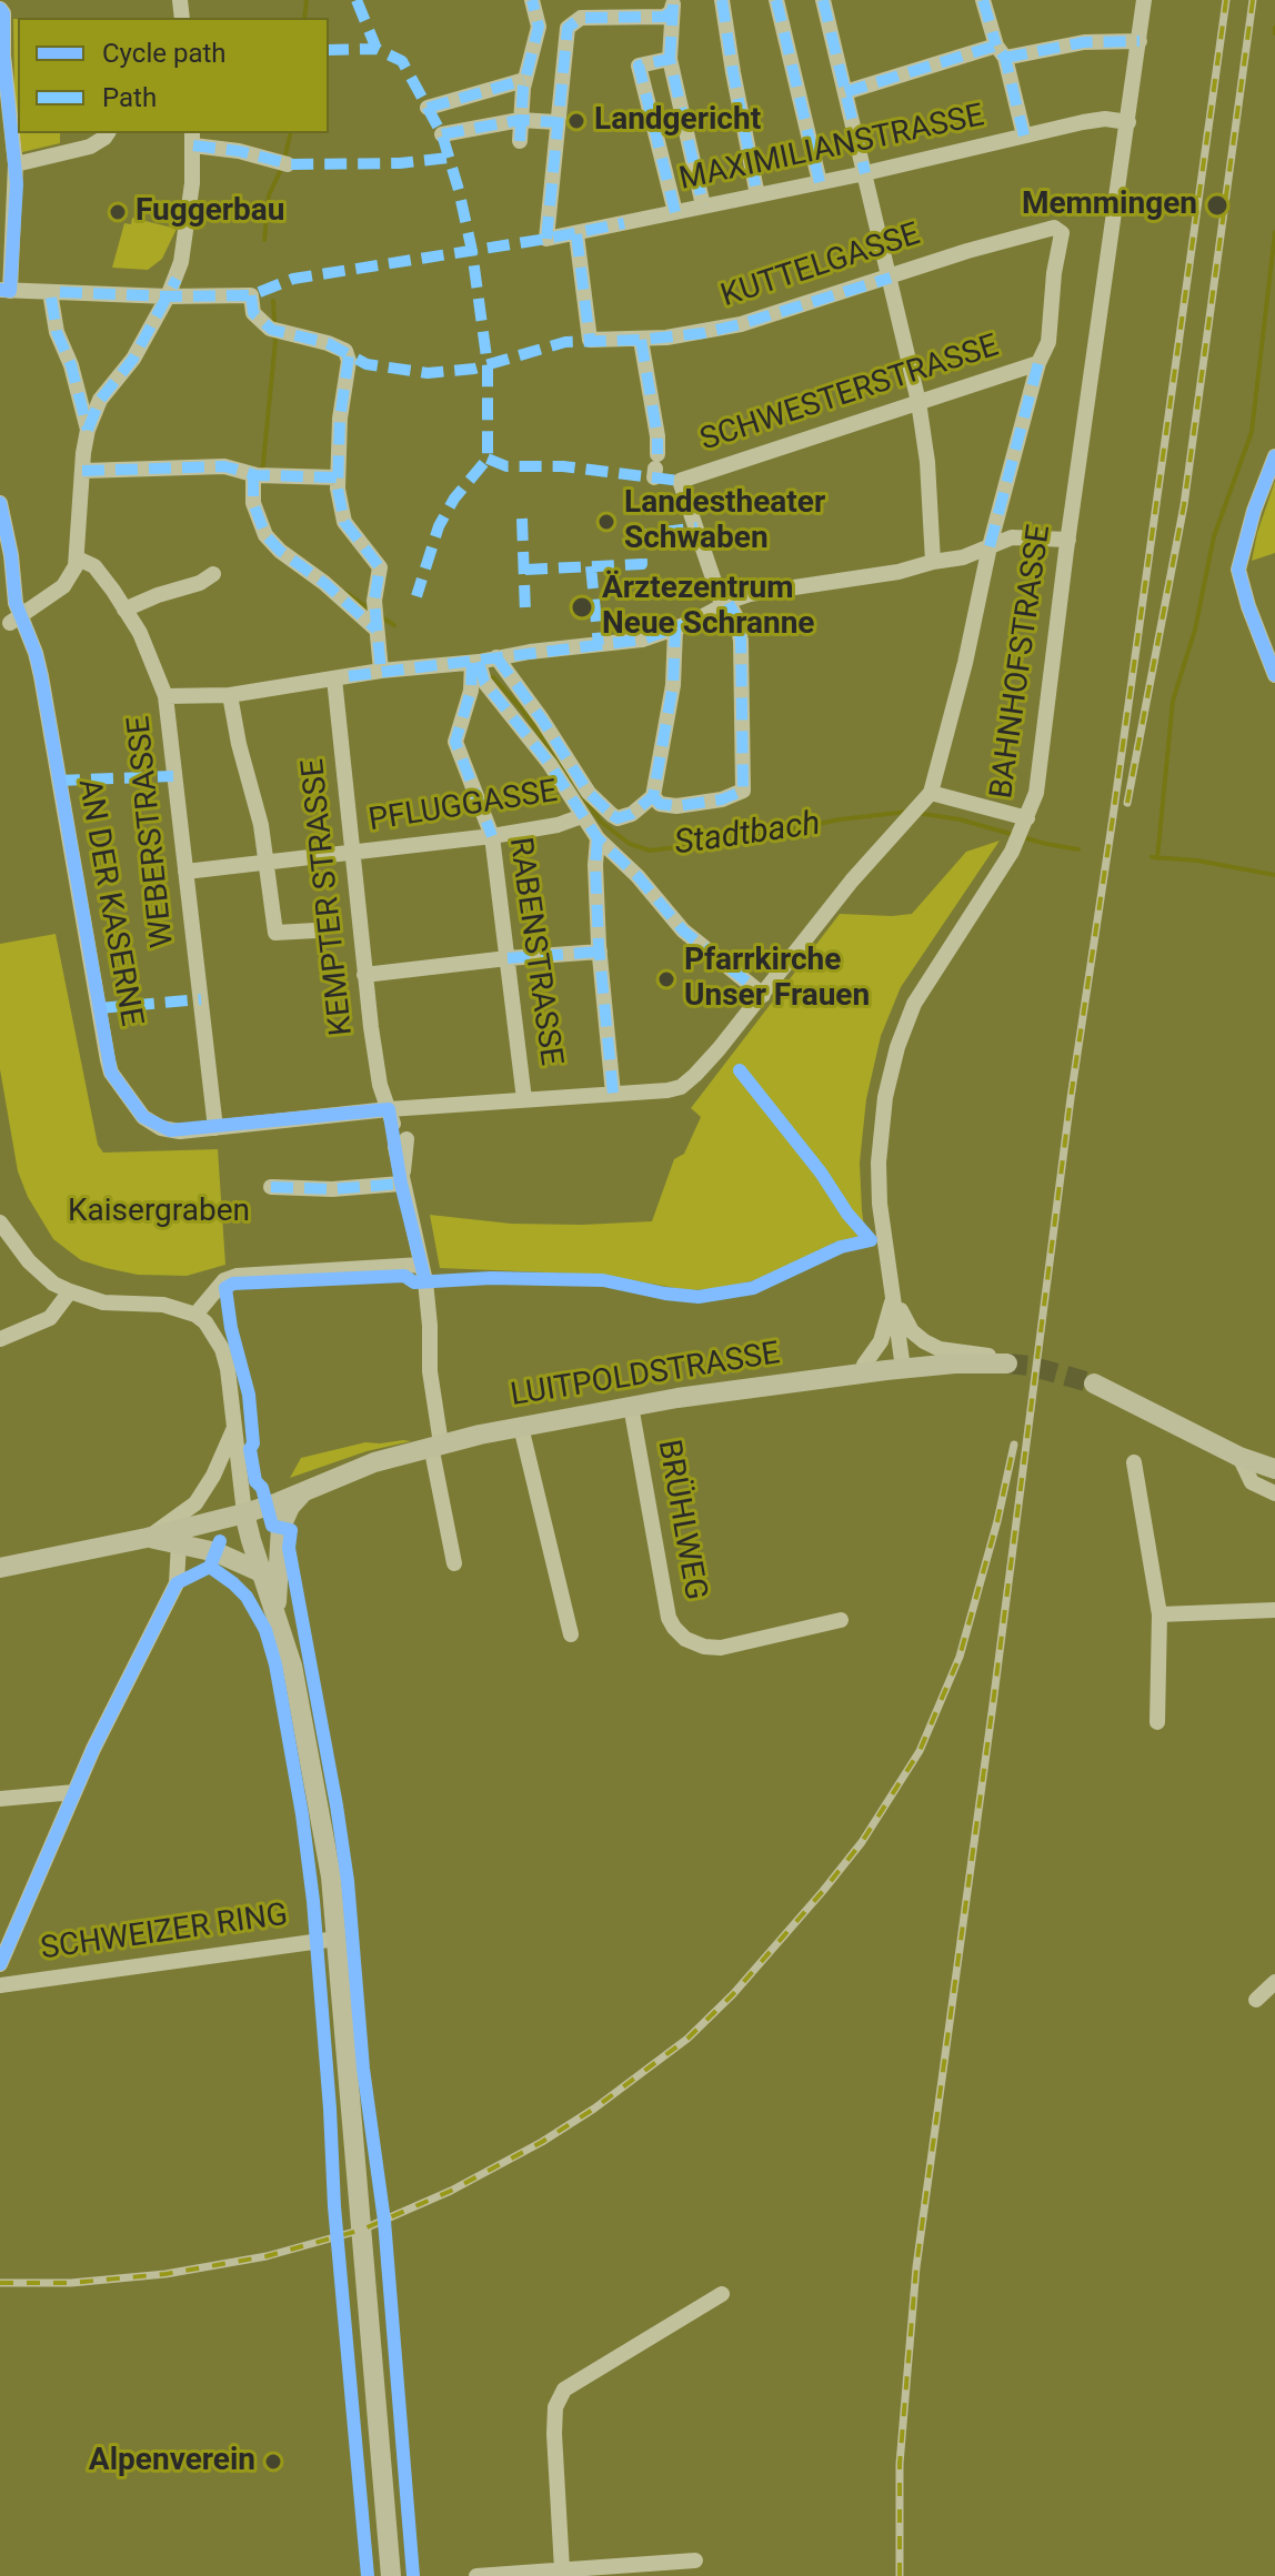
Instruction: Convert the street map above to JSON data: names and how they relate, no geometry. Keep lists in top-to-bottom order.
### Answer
{
  "streets": {
    "main road": ["LUITPOLDSTRASSE"],
    "street": [
      "MAXIMILIANSTRASSE",
      "KUTTELGASSE",
      "SCHWESTERSTRASSE",
      "BAHNHOFSTRASSE",
      "PFLUGGASSE",
      "WEBERSTRASSE",
      "KEMPTER STRASSE",
      "AN DER KASERNE",
      "RABENSTRASSE",
      "BRÜHLWEG",
      "SCHWEIZER RING"
    ]
  },
  "crossings": [
    ["MAXIMILIANSTRASSE", "KUTTELGASSE"],
    ["MAXIMILIANSTRASSE", "BAHNHOFSTRASSE"],
    ["KUTTELGASSE", "SCHWESTERSTRASSE"],
    ["BAHNHOFSTRASSE", "LUITPOLDSTRASSE"],
    ["PFLUGGASSE", "WEBERSTRASSE"],
    ["PFLUGGASSE", "KEMPTER STRASSE"],
    ["PFLUGGASSE", "RABENSTRASSE"],
    ["WEBERSTRASSE", "AN DER KASERNE"],
    ["KEMPTER STRASSE", "AN DER KASERNE"],
    ["KEMPTER STRASSE", "LUITPOLDSTRASSE"],
    ["AN DER KASERNE", "RABENSTRASSE"],
    ["LUITPOLDSTRASSE", "BRÜHLWEG"]
  ],
  "water": ["Stadtbach"],
  "parks": ["Kaisergraben"],
  "places": [
    "Landgericht",
    "Memmingen",
    "Fuggerbau",
    "Landestheater Schwaben",
    "Ärztezentrum Neue Schranne",
    "Pfarrkirche Unser Frauen",
    "Alpenverein"
  ],
  "legend": ["Cycle path", "Path"]
}
